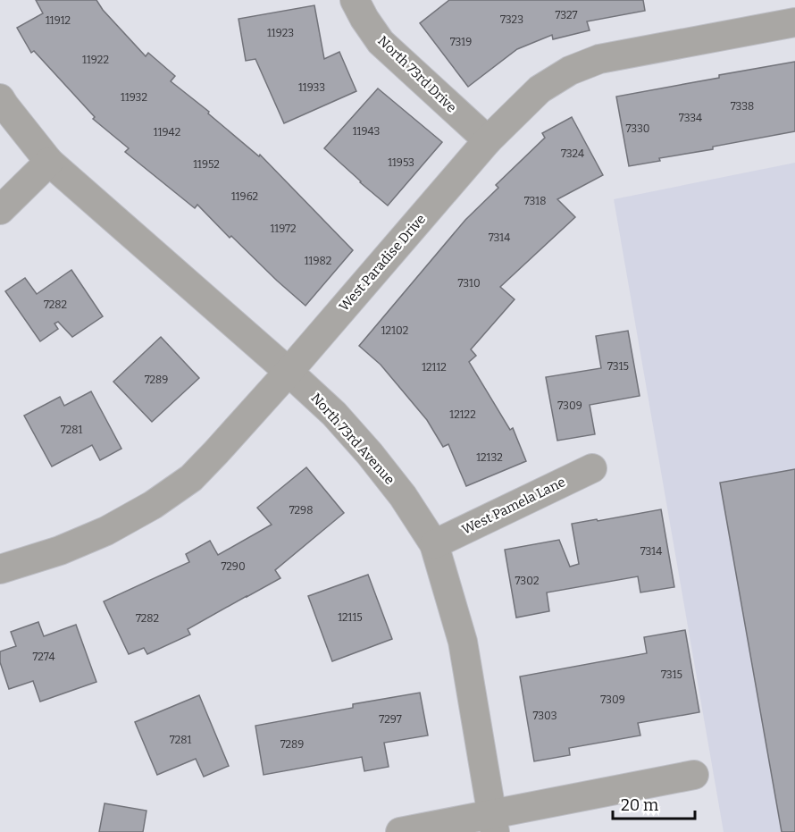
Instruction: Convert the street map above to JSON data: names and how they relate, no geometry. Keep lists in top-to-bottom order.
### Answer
{
  "streets": {
    "street": [
      "North 73rd Drive",
      "West Paradise Drive",
      "North 73rd Avenue",
      "West Pamela Lane"
    ]
  },
  "crossings": [
    ["North 73rd Drive", "West Paradise Drive"],
    ["West Paradise Drive", "North 73rd Avenue"],
    ["North 73rd Avenue", "West Pamela Lane"]
  ],
  "house_numbers": [
    "7327",
    "7323",
    "11912",
    "11923",
    "7319",
    "11922",
    "11933",
    "11932",
    "7338",
    "7334",
    "7330",
    "11943",
    "11942",
    "7324",
    "11953",
    "11952",
    "11962",
    "7318",
    "11972",
    "7314",
    "11982",
    "7310",
    "7282",
    "12102",
    "7315",
    "12112",
    "7289",
    "7309",
    "12122",
    "7281",
    "12132",
    "7298",
    "7314",
    "7290",
    "7302",
    "12115",
    "7282",
    "7274",
    "7315",
    "7309",
    "7303",
    "7297",
    "7281",
    "7289"
  ],
  "scale_bar": "20 m"
}
